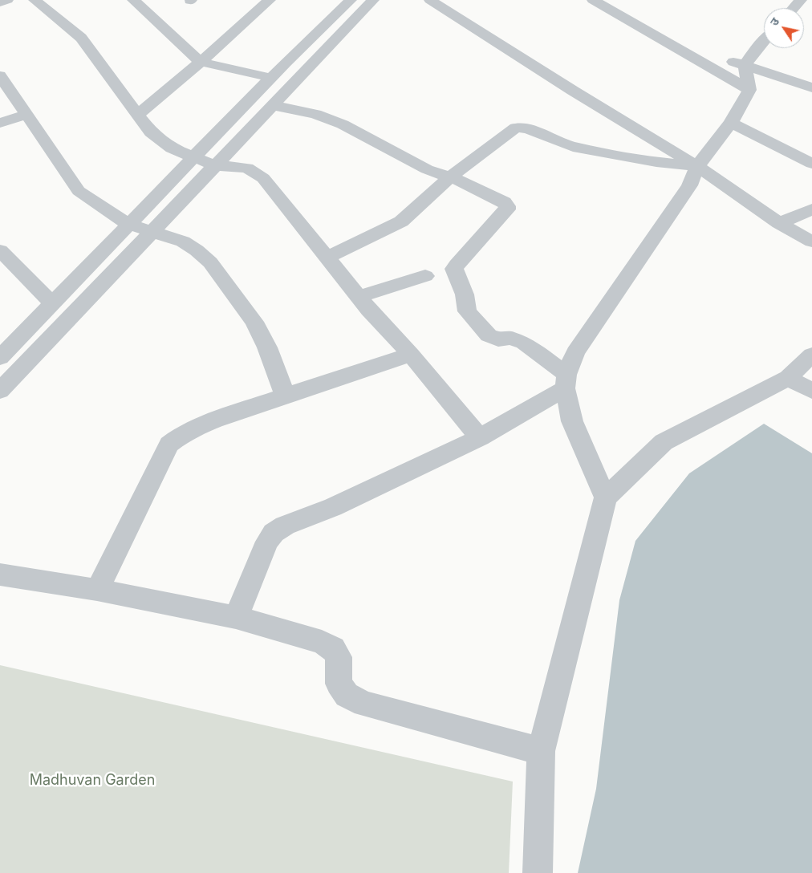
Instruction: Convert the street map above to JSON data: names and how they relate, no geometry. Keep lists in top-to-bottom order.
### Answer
{
  "parks": ["Madhuvan Garden"],
  "north": "top left"
}
